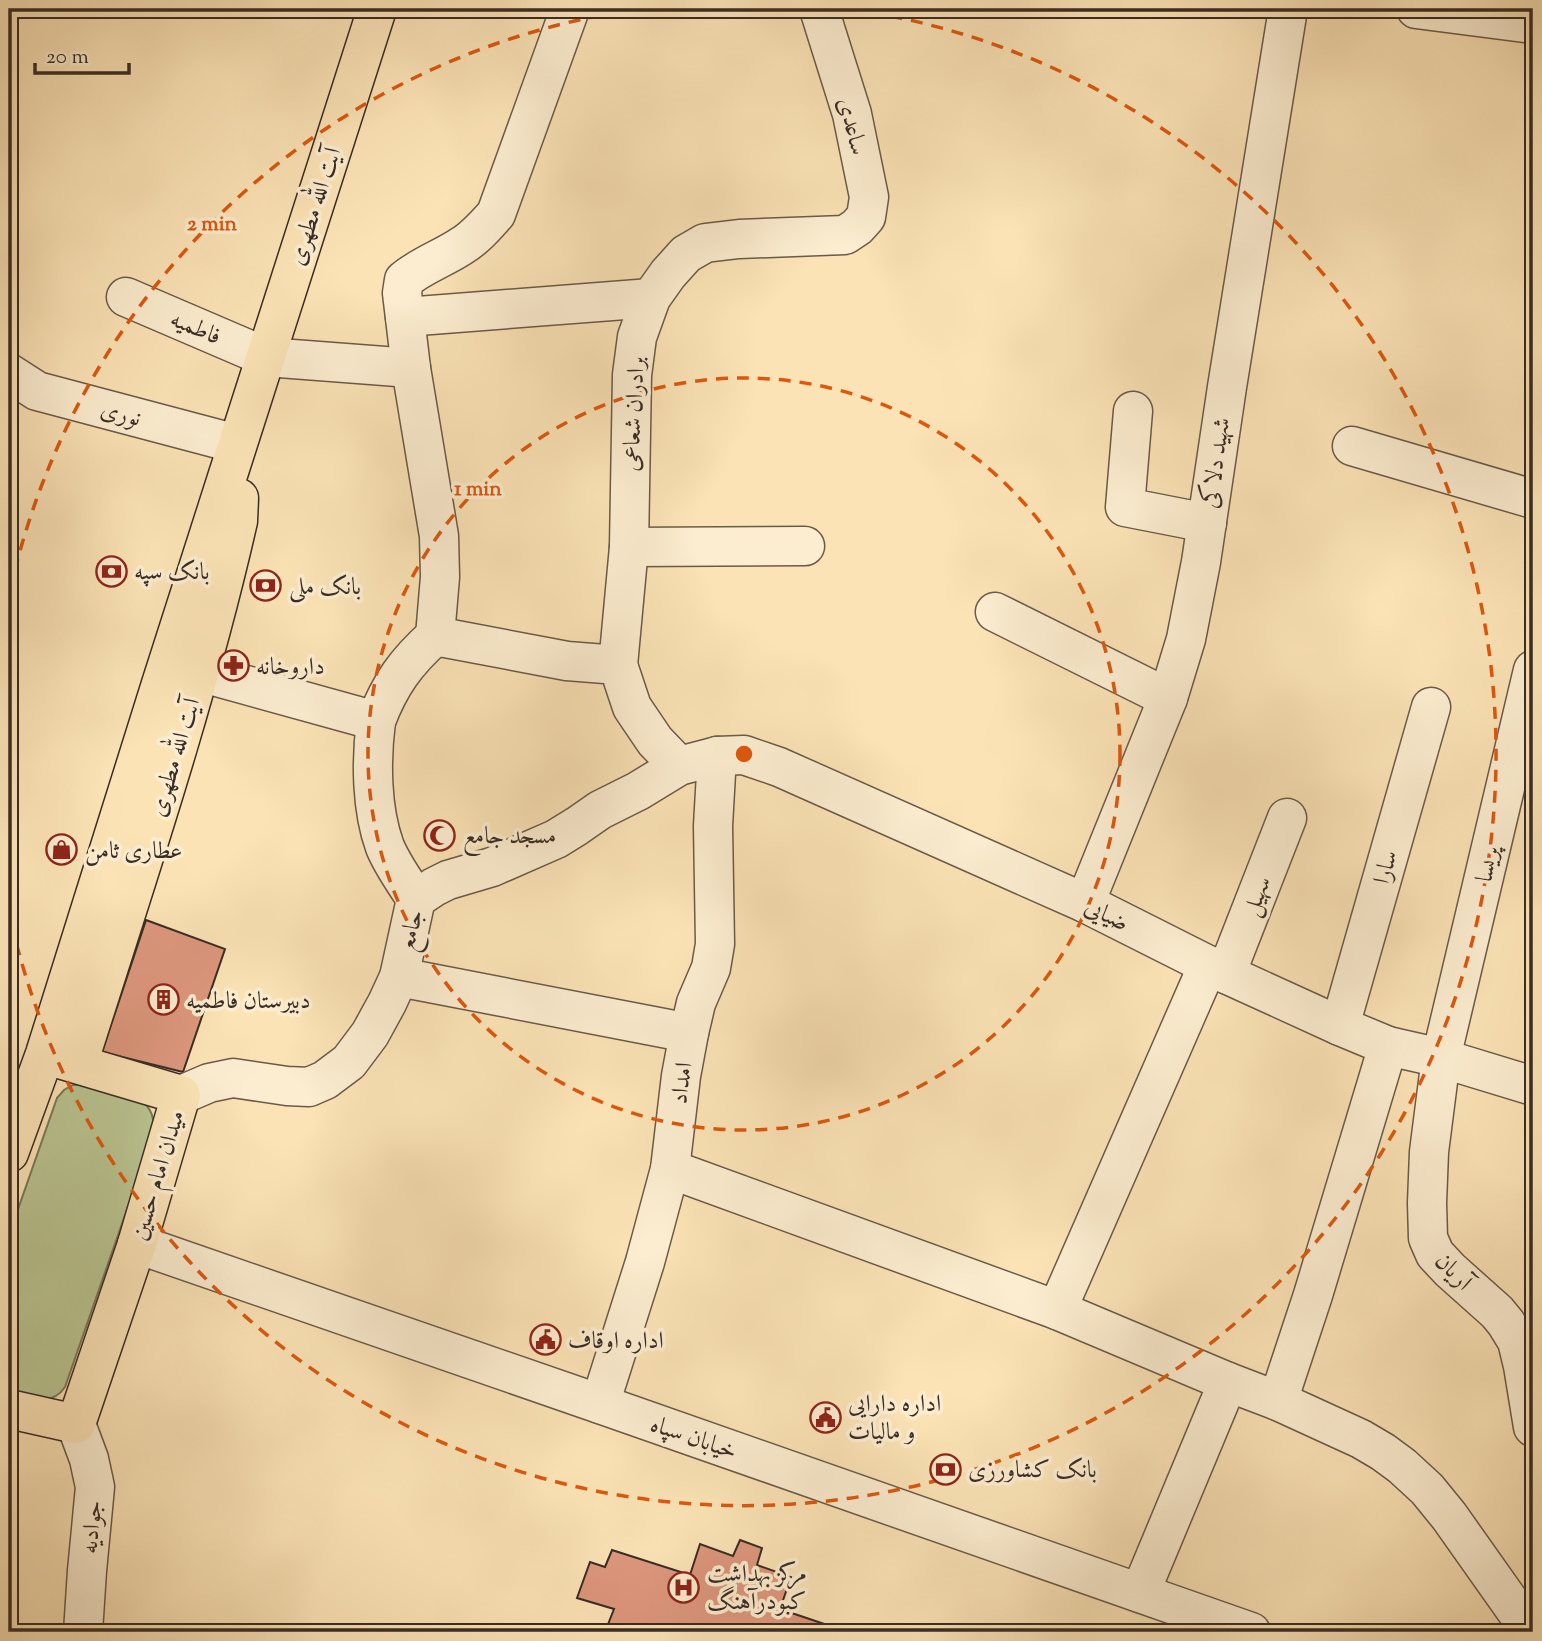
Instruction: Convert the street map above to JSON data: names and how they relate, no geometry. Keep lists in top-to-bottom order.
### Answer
{
  "streets": {
    "main road": ["آیت الله مطهری", "میدان امام حسین"],
    "street": [
      "ساعدی",
      "فاطمیه",
      "نوری",
      "برادران شعاعی",
      "شهید دلاکی",
      "پریسا",
      "سارا",
      "سهیل",
      "ضیایی",
      "جامع",
      "امداد",
      "آریان",
      "خیابان سپاه",
      "جوادیه"
    ]
  },
  "crossings": [
    ["ساعدی", "برادران شعاعی"],
    ["آیت الله مطهری", "فاطمیه"],
    ["آیت الله مطهری", "نوری"],
    ["آیت الله مطهری", "میدان امام حسین"],
    ["شهید دلاکی", "ضیایی"],
    ["پریسا", "ضیایی"],
    ["پریسا", "آریان"],
    ["سارا", "ضیایی"],
    ["سهیل", "ضیایی"],
    ["ضیایی", "جامع"],
    ["ضیایی", "امداد"],
    ["ضیایی", "آریان"],
    ["جامع", "میدان امام حسین"],
    ["امداد", "خیابان سپاه"],
    ["میدان امام حسین", "خیابان سپاه"],
    ["میدان امام حسین", "جوادیه"]
  ],
  "places": {
    "bank": ["بانک سپه", "بانک ملی", "بانک کشاورزی"],
    "pharmacy": ["داروخانه"],
    "mosque": ["مسجد جامع"],
    "shop": ["عطاری ثامن"],
    "building": ["دبیرستان فاطمیه"],
    "public building": ["اداره اوقاف", "اداره دارایی و مالیات"],
    "hospital": ["مرکز بهداشت کبودرآهنگ"]
  },
  "scale_bar": "20 m",
  "rings": ["2 min", "1 min"]
}
